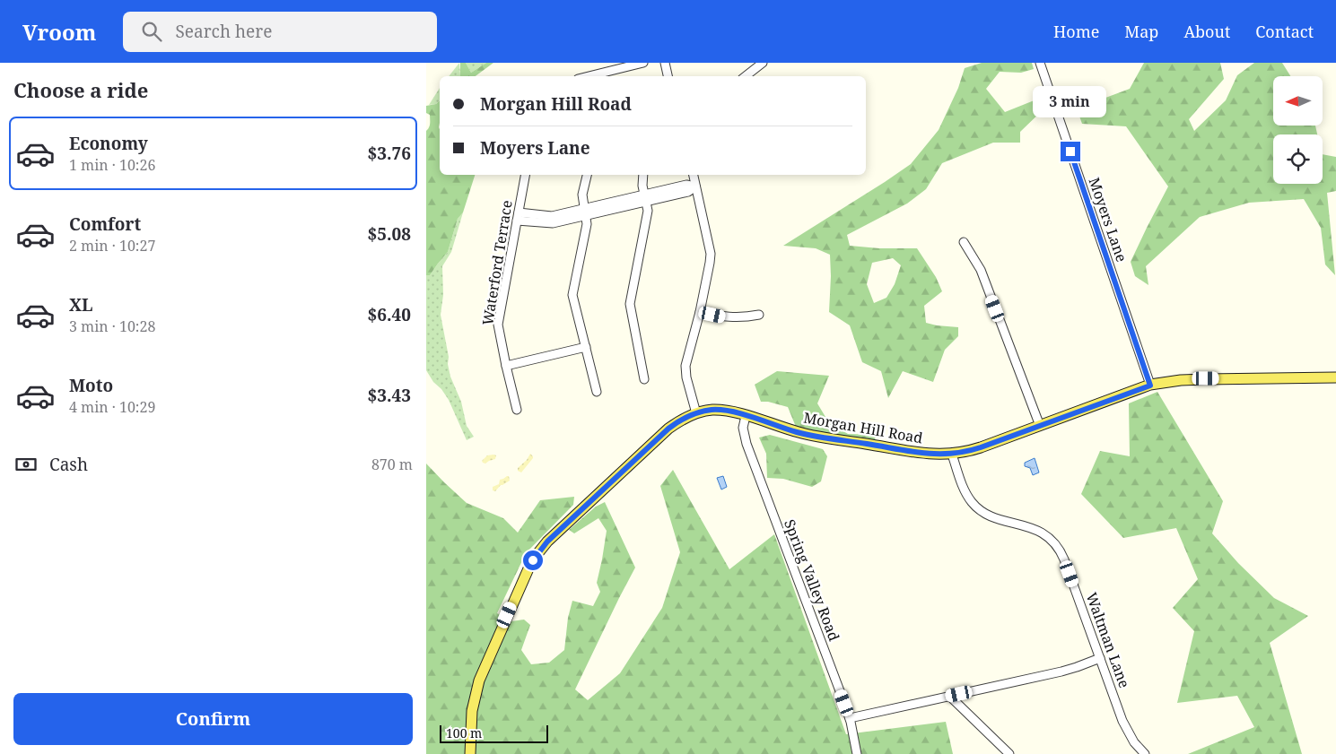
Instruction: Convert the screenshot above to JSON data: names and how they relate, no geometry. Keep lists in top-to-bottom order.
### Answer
{
  "streets": {
    "main road": ["Morgan Hill Road"],
    "street": [
      "Moyers Lane",
      "Waterford Terrace",
      "Spring Valley Road",
      "Waltman Lane"
    ]
  },
  "crossings": [
    ["Moyers Lane", "Morgan Hill Road"],
    ["Morgan Hill Road", "Spring Valley Road"],
    ["Morgan Hill Road", "Waltman Lane"]
  ],
  "scale_bar": "100 m",
  "north": "left",
  "page": {
    "header": "Vroom",
    "search": "Search here",
    "nav": [
      "Home",
      "Map",
      "About",
      "Contact"
    ],
    "heading": "Choose a ride",
    "banner": ["Morgan Hill Road", "Moyers Lane"],
    "bubble": "3 min",
    "list": [
      {
        "name": "Economy",
        "note": "1 min · 10:26",
        "value": "$3.76"
      },
      {
        "name": "Comfort",
        "note": "2 min · 10:27",
        "value": "$5.08"
      },
      {
        "name": "XL",
        "note": "3 min · 10:28",
        "value": "$6.40"
      },
      {
        "name": "Moto",
        "note": "4 min · 10:29",
        "value": "$3.43"
      }
    ],
    "pay": ["Cash", "870 m"],
    "buttons": "Confirm",
    "scale": "100 m"
  }
}
